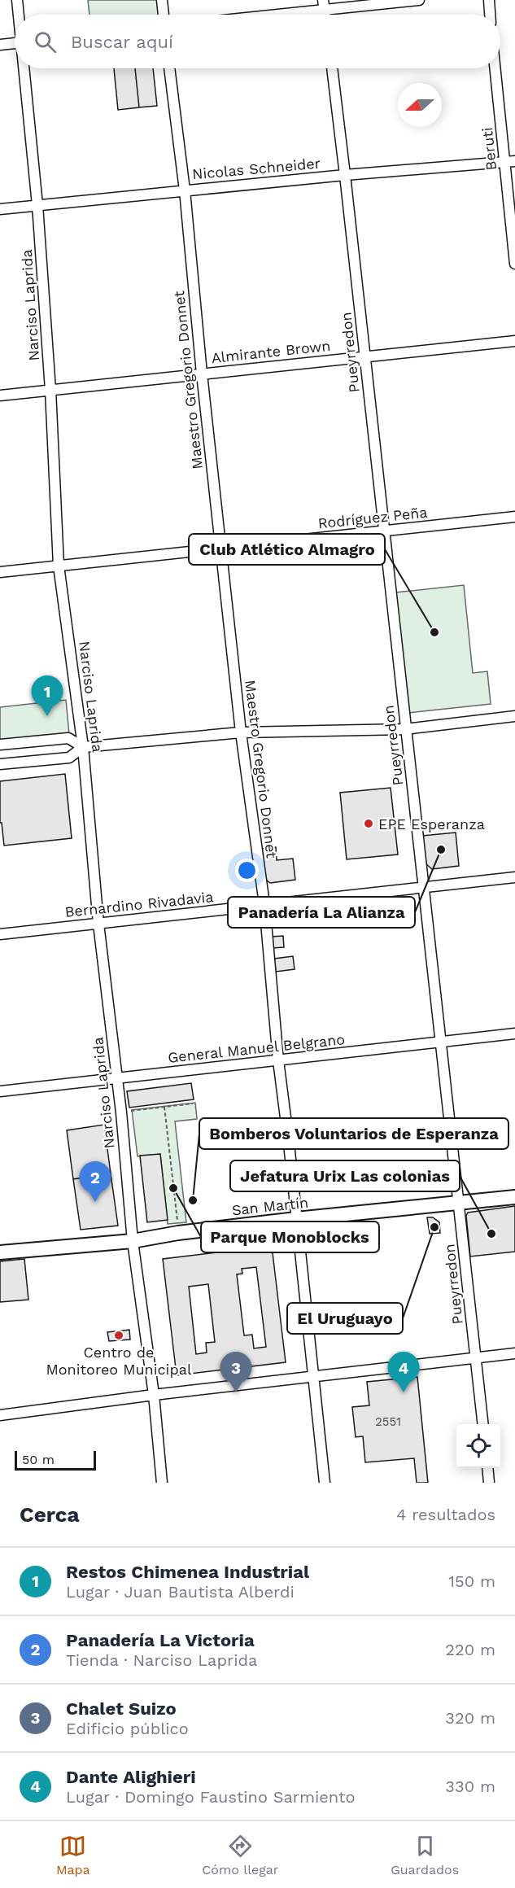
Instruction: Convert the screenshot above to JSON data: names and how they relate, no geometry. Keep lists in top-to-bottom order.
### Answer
{
  "streets": {
    "main road": ["San Martín"],
    "street": [
      "Beruti",
      "Nicolas Schneider",
      "Narciso Laprida",
      "Almirante Brown",
      "Pueyrredon",
      "Maestro Gregorio Donnet",
      "Rodríguez Peña",
      "Bernardino Rivadavia",
      "General Manuel Belgrano"
    ]
  },
  "crossings": [
    ["Beruti", "Nicolas Schneider"],
    ["Nicolas Schneider", "Narciso Laprida"],
    ["Nicolas Schneider", "Pueyrredon"],
    ["Nicolas Schneider", "Maestro Gregorio Donnet"],
    ["Narciso Laprida", "Almirante Brown"],
    ["Narciso Laprida", "Rodríguez Peña"],
    ["Narciso Laprida", "Bernardino Rivadavia"],
    ["Narciso Laprida", "General Manuel Belgrano"],
    ["Narciso Laprida", "San Martín"],
    ["Almirante Brown", "Pueyrredon"],
    ["Almirante Brown", "Maestro Gregorio Donnet"],
    ["Pueyrredon", "Rodríguez Peña"],
    ["Pueyrredon", "Bernardino Rivadavia"],
    ["Pueyrredon", "General Manuel Belgrano"],
    ["Pueyrredon", "San Martín"],
    ["Maestro Gregorio Donnet", "Rodríguez Peña"],
    ["Maestro Gregorio Donnet", "Bernardino Rivadavia"],
    ["Maestro Gregorio Donnet", "General Manuel Belgrano"],
    ["Maestro Gregorio Donnet", "San Martín"]
  ],
  "places": [
    "Club Atlético Almagro",
    "EPE Esperanza",
    "Panadería La Alianza",
    "Parque Monoblocks",
    "Bomberos Voluntarios de Esperanza",
    "El Uruguayo",
    "Jefatura Urix Las colonias",
    "Centro de Monitoreo Municipal"
  ],
  "house_numbers": ["2551"],
  "scale_bar": "50 m",
  "north": "left",
  "page": {
    "search": "Buscar aquí",
    "pins": [
      "1",
      "2",
      "3",
      "4"
    ],
    "scale": "50 m",
    "heading": ["Cerca", "4 resultados"],
    "list": [
      {
        "mark": "1",
        "name": "Restos Chimenea Industrial",
        "note": "Lugar · Juan Bautista Alberdi",
        "value": "150 m"
      },
      {
        "mark": "2",
        "name": "Panadería La Victoria",
        "note": "Tienda · Narciso Laprida",
        "value": "220 m"
      },
      {
        "mark": "3",
        "name": "Chalet Suizo",
        "note": "Edificio público",
        "value": "320 m"
      },
      {
        "mark": "4",
        "name": "Dante Alighieri",
        "note": "Lugar · Domingo Faustino Sarmiento",
        "value": "330 m"
      }
    ],
    "nav": ["Mapa", "Cómo llegar", "Guardados"]
  }
}
